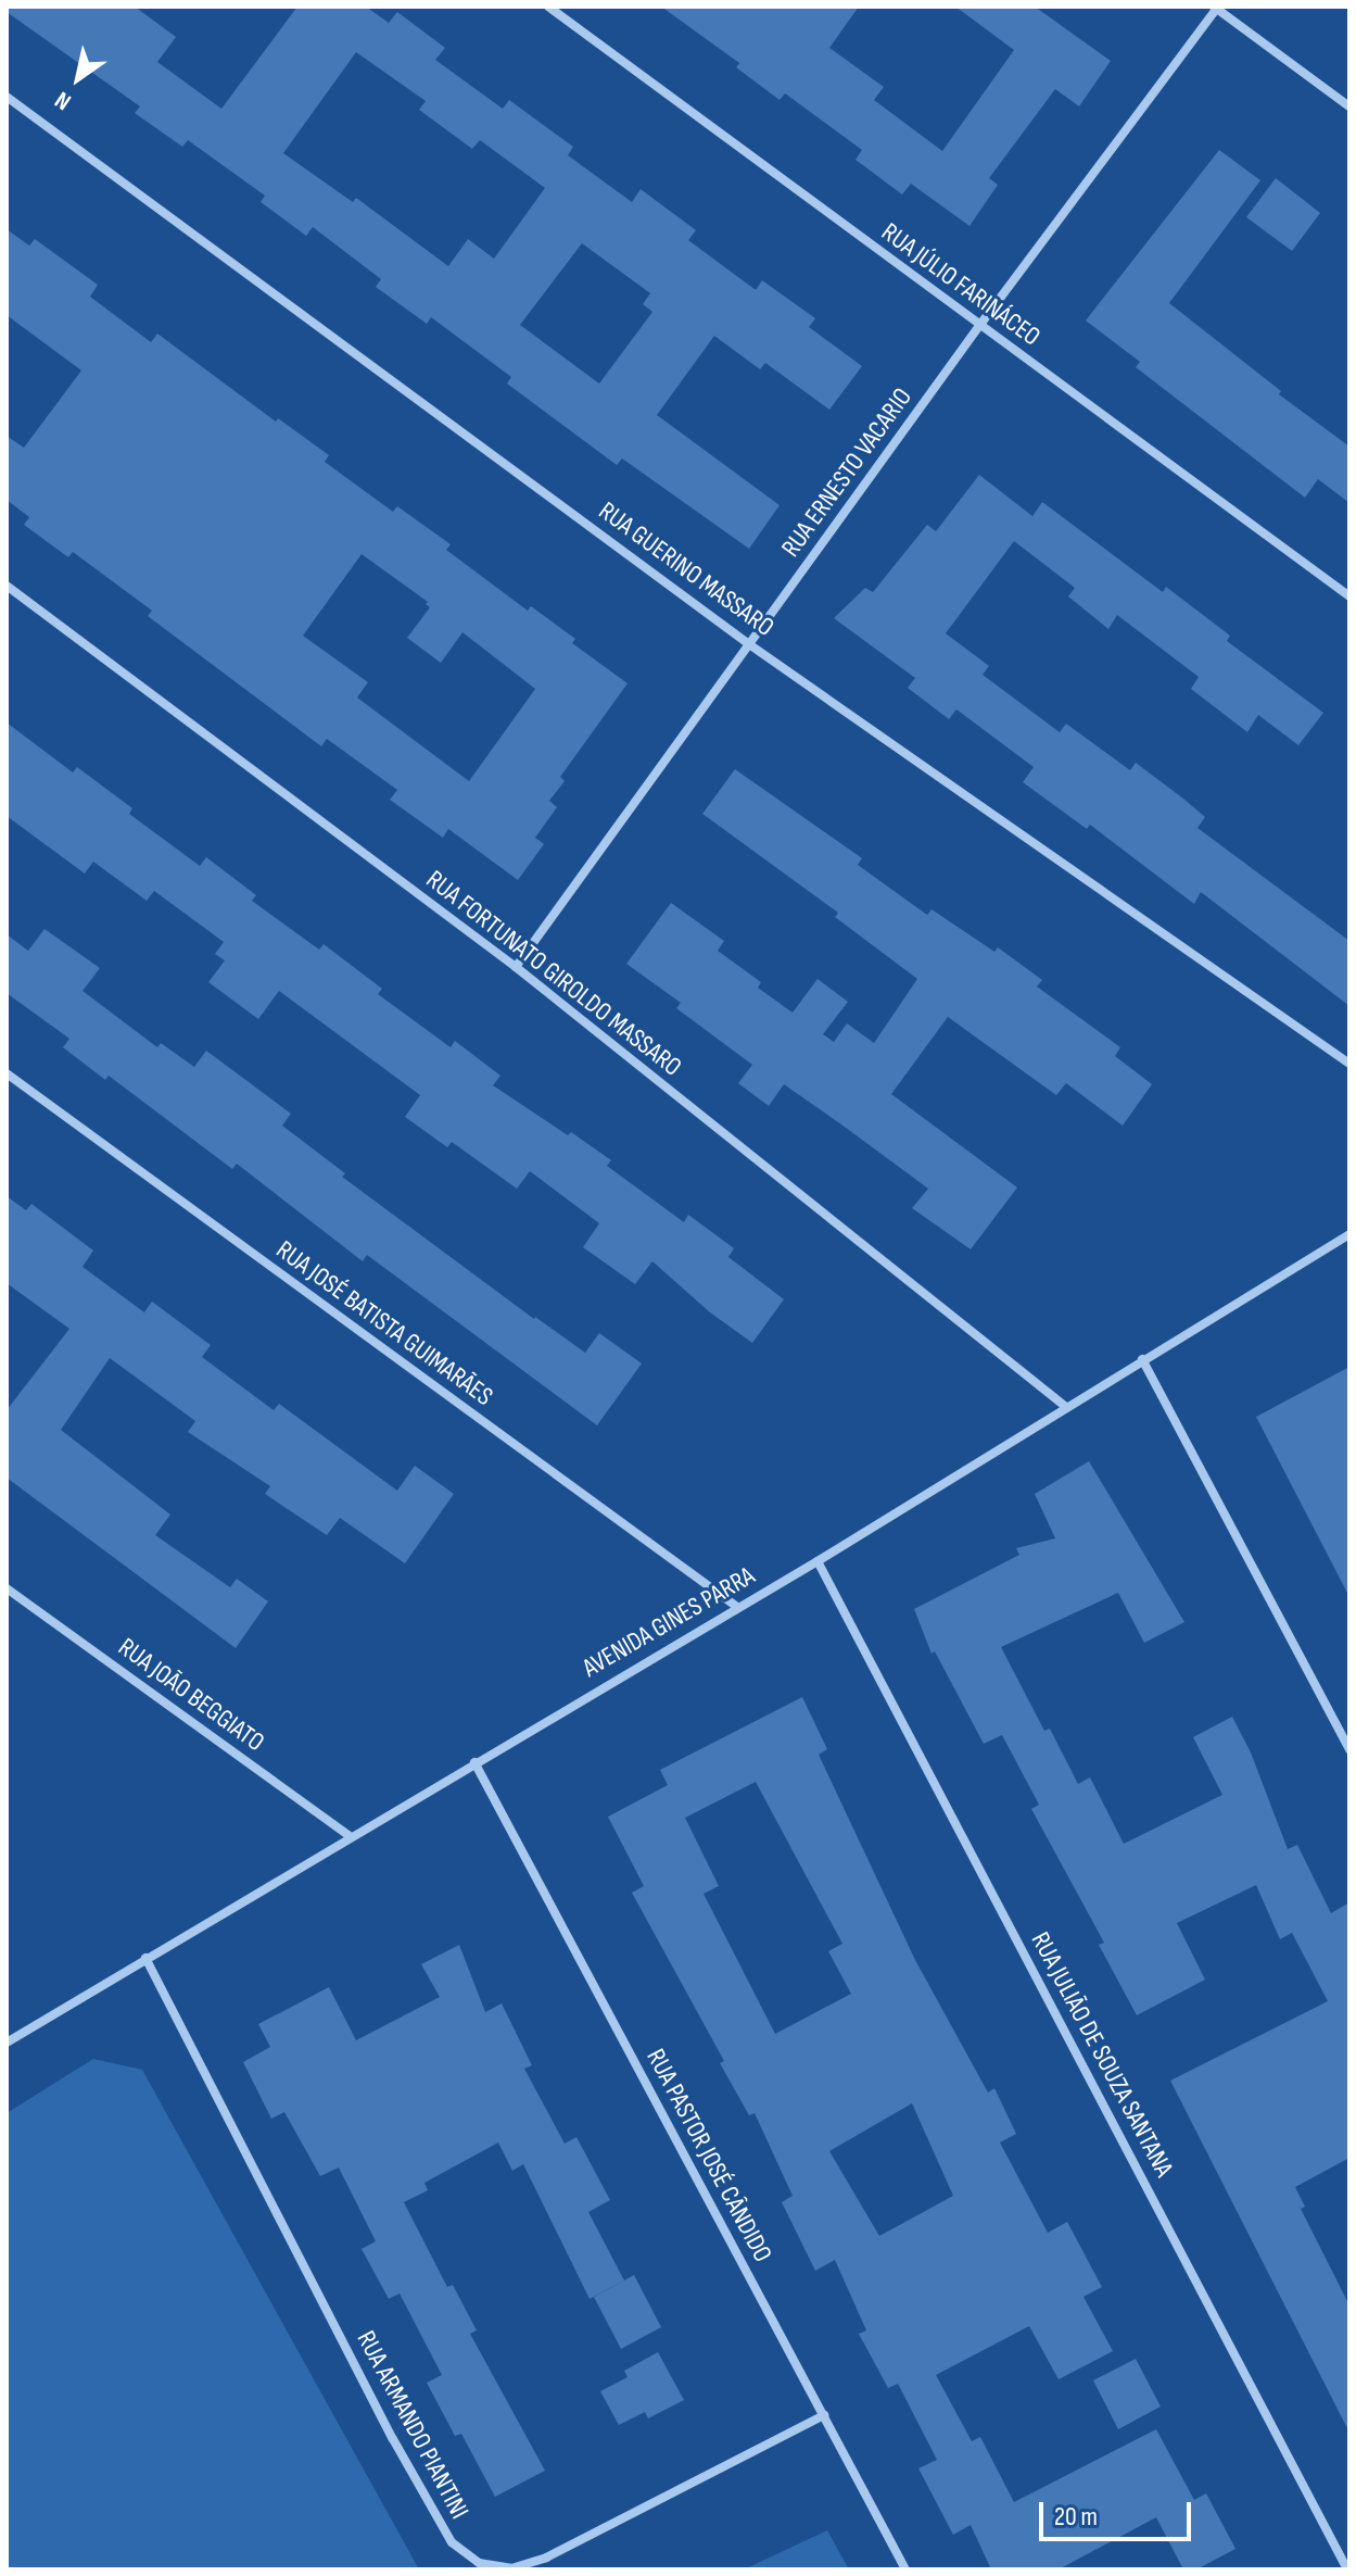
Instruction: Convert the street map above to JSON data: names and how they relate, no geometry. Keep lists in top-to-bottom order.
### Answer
{
  "streets": {
    "street": [
      "RUA JÚLIO FARINÁCEO",
      "RUA ERNESTO VACARIO",
      "RUA GUERINO MASSARO",
      "RUA FORTUNATO GIROLDO MASSARO",
      "RUA JOSÉ BATISTA GUIMARÃES",
      "AVENIDA GINES PARRA",
      "RUA JOÃO BEGGIATO",
      "RUA JULIÃO DE SOUZA SANTANA",
      "RUA PASTOR JOSÉ CÂNDIDO",
      "RUA ARMANDO PIANTINI"
    ]
  },
  "crossings": [
    ["RUA JÚLIO FARINÁCEO", "RUA ERNESTO VACARIO"],
    ["RUA ERNESTO VACARIO", "RUA GUERINO MASSARO"],
    ["RUA ERNESTO VACARIO", "RUA FORTUNATO GIROLDO MASSARO"],
    ["RUA FORTUNATO GIROLDO MASSARO", "AVENIDA GINES PARRA"],
    ["RUA JOSÉ BATISTA GUIMARÃES", "AVENIDA GINES PARRA"],
    ["AVENIDA GINES PARRA", "RUA JOÃO BEGGIATO"],
    ["AVENIDA GINES PARRA", "RUA JULIÃO DE SOUZA SANTANA"],
    ["AVENIDA GINES PARRA", "RUA PASTOR JOSÉ CÂNDIDO"],
    ["AVENIDA GINES PARRA", "RUA ARMANDO PIANTINI"],
    ["RUA PASTOR JOSÉ CÂNDIDO", "RUA ARMANDO PIANTINI"]
  ],
  "scale_bar": "20 m",
  "north": "bottom left"
}
